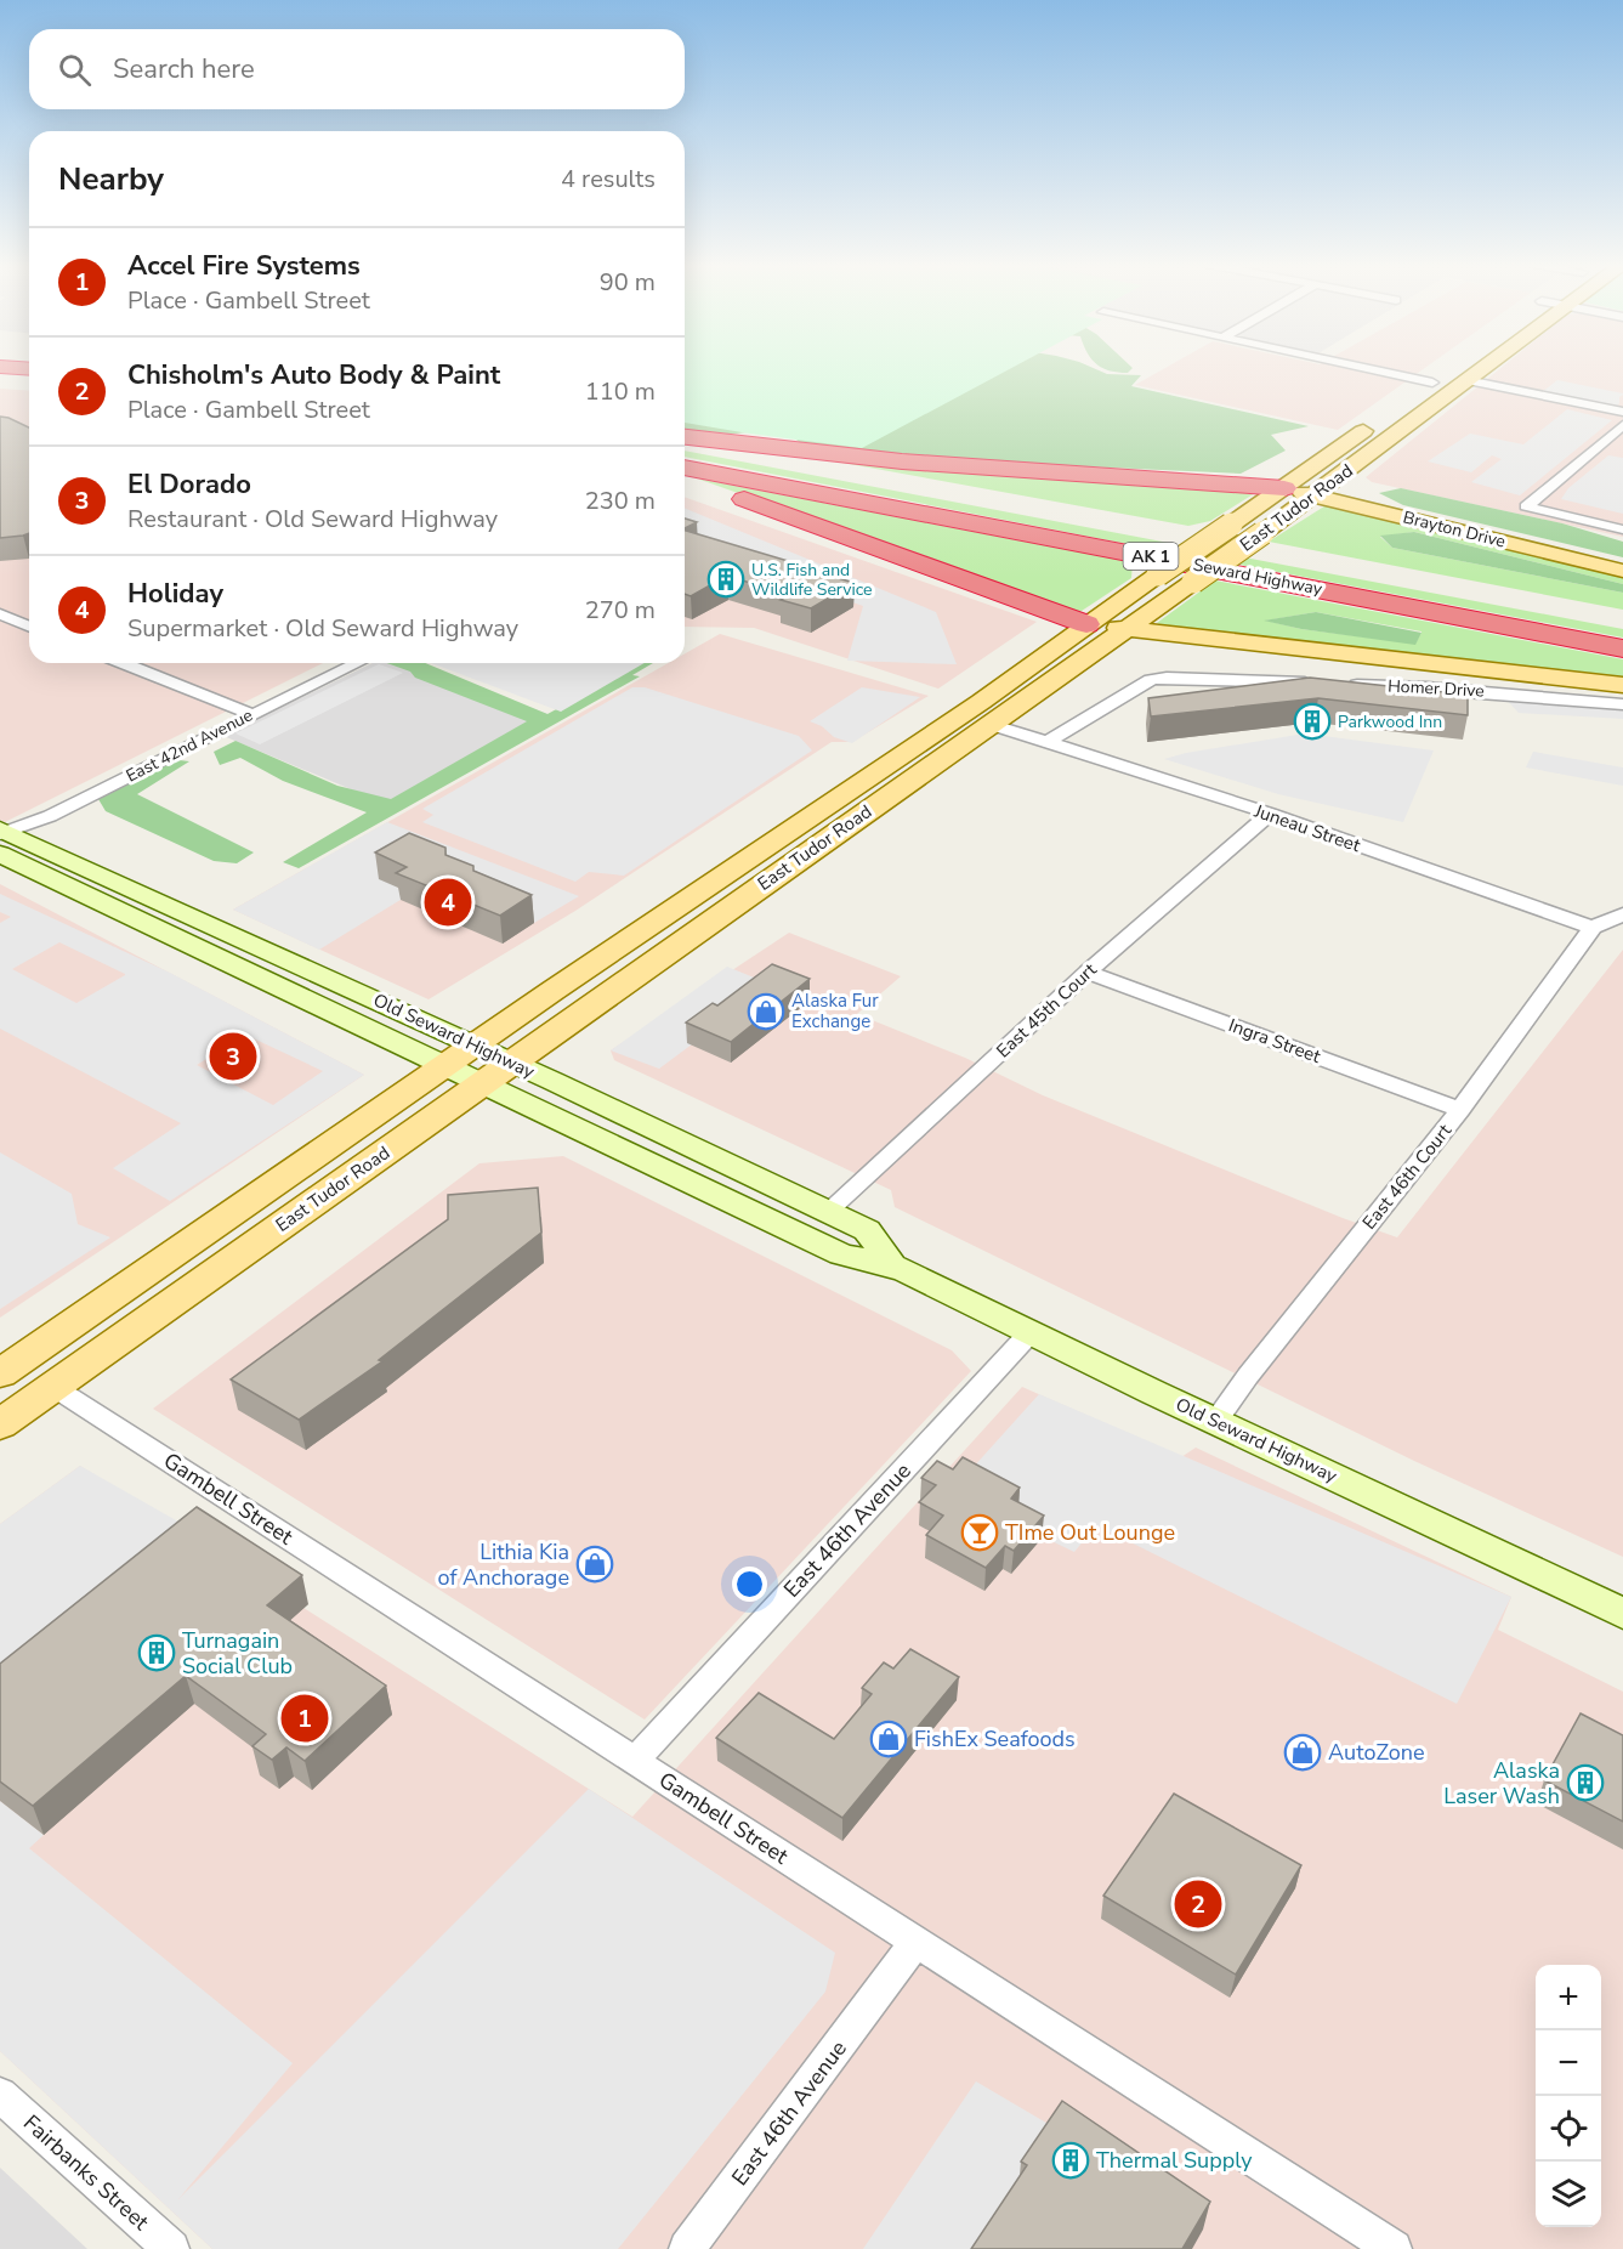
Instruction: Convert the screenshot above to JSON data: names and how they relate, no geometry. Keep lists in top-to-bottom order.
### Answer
{
  "streets": {
    "highway": ["AK 1", "Seward Highway"],
    "main road": [
      "East Tudor Road",
      "Brayton Drive",
      "Homer Drive",
      "Old Seward Highway"
    ],
    "street": [
      "East 42nd Avenue",
      "Juneau Street",
      "East 45th Court",
      "Ingra Street",
      "East 46th Court",
      "Gambell Street",
      "East 46th Avenue",
      "Fairbanks Street"
    ]
  },
  "crossings": [
    ["East Tudor Road", "Brayton Drive"],
    ["East Tudor Road", "Seward Highway"],
    ["East Tudor Road", "Homer Drive"],
    ["East Tudor Road", "Juneau Street"],
    ["East Tudor Road", "Old Seward Highway"],
    ["East Tudor Road", "Gambell Street"],
    ["Homer Drive", "Juneau Street"],
    ["East 42nd Avenue", "Old Seward Highway"],
    ["Juneau Street", "East 45th Court"],
    ["Juneau Street", "East 46th Court"],
    ["East 45th Court", "Old Seward Highway"],
    ["East 45th Court", "Ingra Street"],
    ["Old Seward Highway", "East 46th Court"],
    ["Old Seward Highway", "East 46th Avenue"],
    ["Ingra Street", "East 46th Court"],
    ["Gambell Street", "East 46th Avenue"]
  ],
  "places": {
    "building": [
      "U.S. Fish and Wildlife Service",
      "Parkwood Inn",
      "Turnagain Social Club",
      "Alaska Laser Wash",
      "Thermal Supply"
    ],
    "shop": [
      "Alaska Fur Exchange",
      "Lithia Kia of Anchorage",
      "FishEx Seafoods",
      "AutoZone"
    ],
    "bar": ["TIme Out Lounge"]
  },
  "page": {
    "search": "Search here",
    "heading": ["Nearby", "4 results"],
    "list": [
      {
        "mark": "1",
        "name": "Accel Fire Systems",
        "note": "Place · Gambell Street",
        "value": "90 m"
      },
      {
        "mark": "2",
        "name": "Chisholm's Auto Body & Paint",
        "note": "Place · Gambell Street",
        "value": "110 m"
      },
      {
        "mark": "3",
        "name": "El Dorado",
        "note": "Restaurant · Old Seward Highway",
        "value": "230 m"
      },
      {
        "mark": "4",
        "name": "Holiday",
        "note": "Supermarket · Old Seward Highway",
        "value": "270 m"
      }
    ],
    "pins": [
      "4",
      "3",
      "1",
      "2"
    ],
    "map_buttons": ["+", "−"]
  }
}
